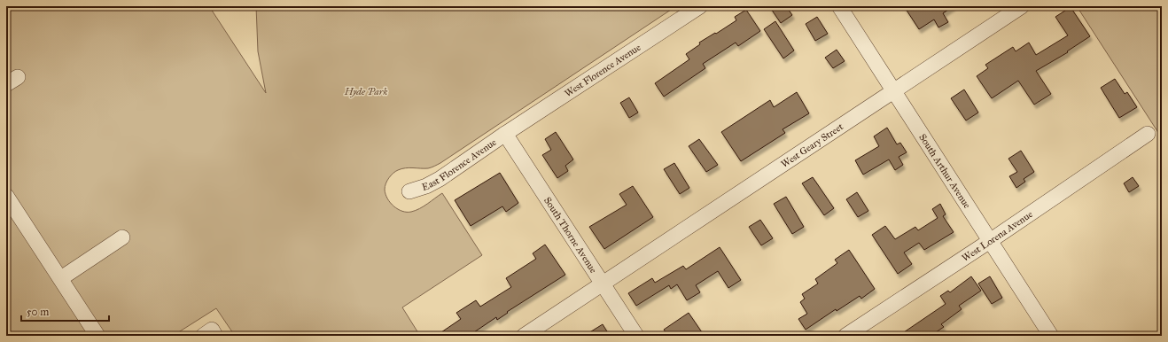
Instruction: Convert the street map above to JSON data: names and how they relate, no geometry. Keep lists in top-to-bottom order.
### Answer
{
  "streets": {
    "street": [
      "West Florence Avenue",
      "West Geary Street",
      "East Florence Avenue",
      "South Arthur Avenue",
      "South Thorne Avenue",
      "West Lorena Avenue"
    ]
  },
  "crossings": [
    ["West Florence Avenue", "East Florence Avenue"],
    ["West Florence Avenue", "South Thorne Avenue"],
    ["West Geary Street", "South Arthur Avenue"],
    ["West Geary Street", "South Thorne Avenue"],
    ["East Florence Avenue", "South Thorne Avenue"],
    ["South Arthur Avenue", "West Lorena Avenue"]
  ],
  "parks": ["Hyde Park"],
  "scale_bar": "50 m"
}
